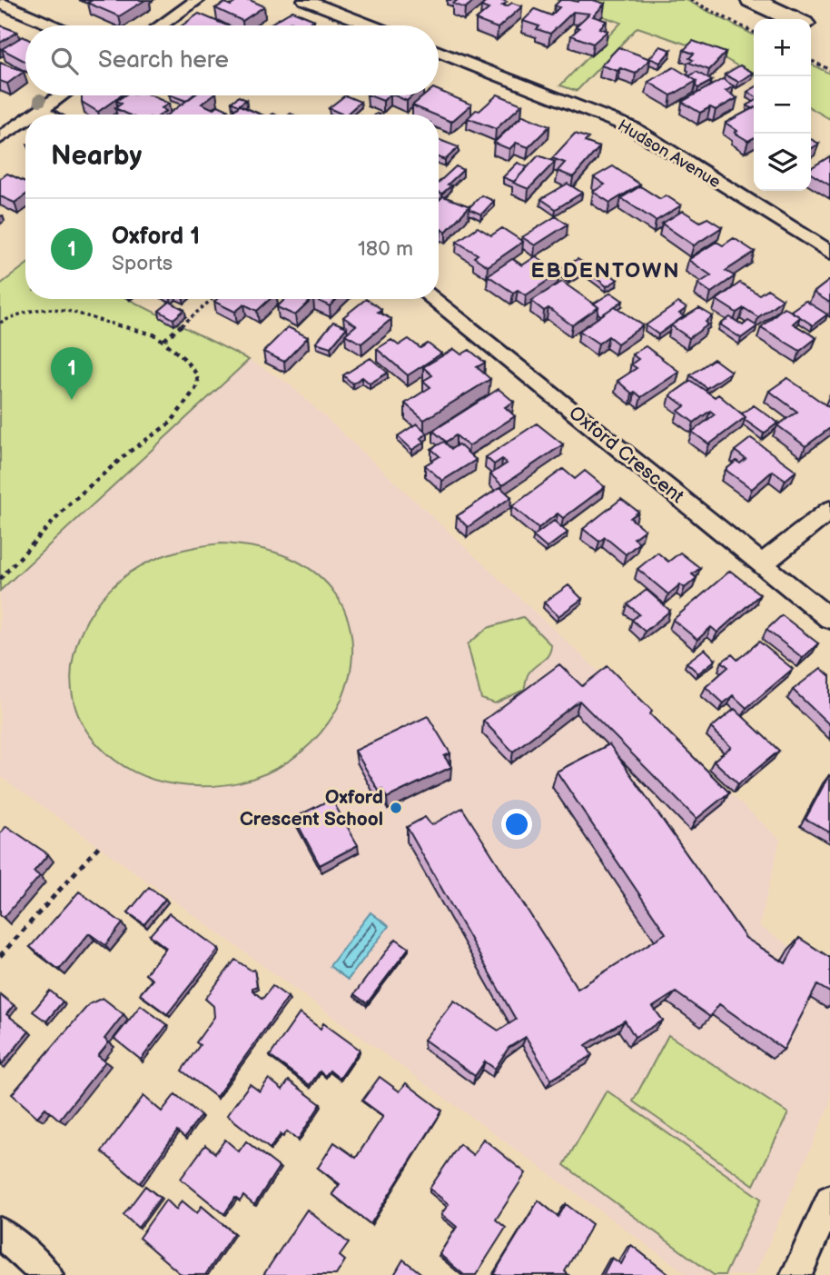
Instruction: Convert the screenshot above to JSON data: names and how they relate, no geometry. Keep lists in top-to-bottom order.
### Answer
{
  "streets": {
    "street": ["Hudson Avenue", "Oxford Crescent"]
  },
  "districts": ["EBDENTOWN"],
  "places": ["Oxford Crescent School"],
  "page": {
    "map_buttons": ["+", "−"],
    "search": "Search here",
    "heading": "Nearby",
    "list": [
      {
        "mark": "1",
        "name": "Oxford 1",
        "note": "Sports",
        "value": "180 m"
      }
    ],
    "pins": "1"
  }
}
